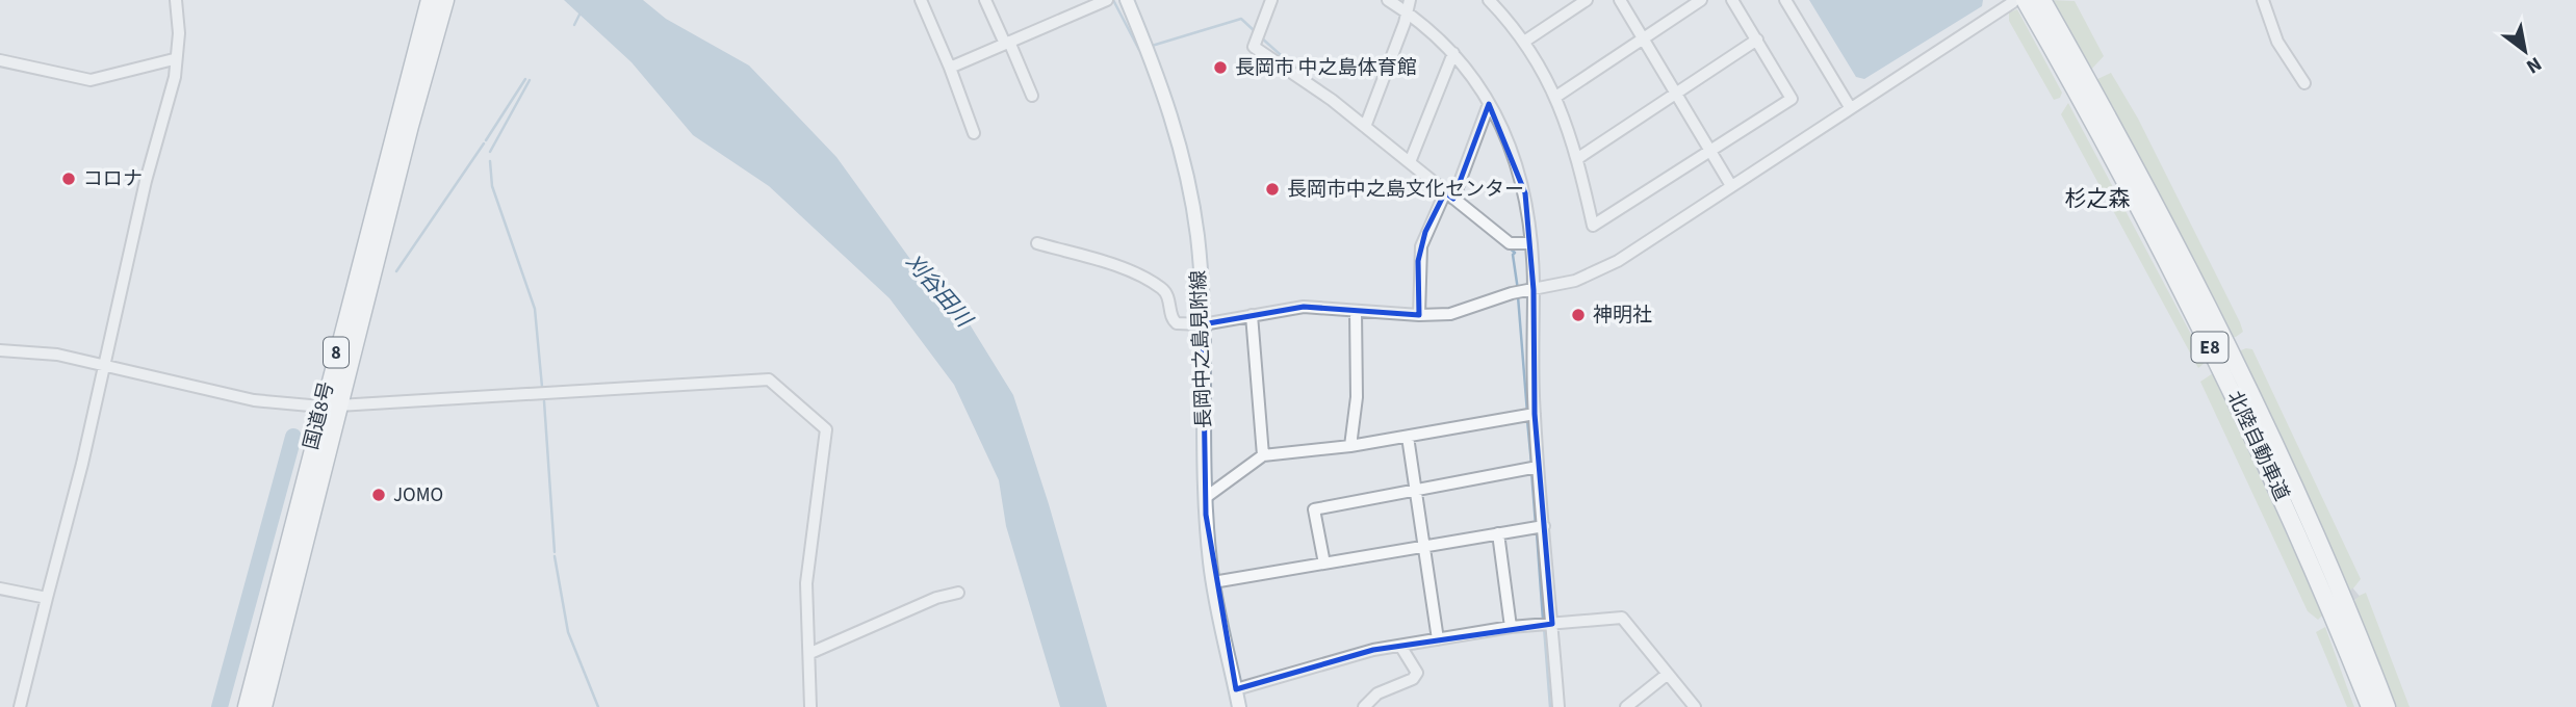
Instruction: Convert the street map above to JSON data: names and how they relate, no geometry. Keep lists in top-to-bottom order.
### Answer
{
  "streets": {
    "highway": [
      "E8",
      "8",
      "国道8号",
      "北陸自動車道"
    ],
    "main road": ["長岡中之島見附線"]
  },
  "districts": ["杉之森"],
  "water": ["刈谷田川"],
  "places": [
    "長岡市 中之島体育館",
    "コロナ",
    "長岡市中之島文化センター",
    "神明社",
    "JOMO"
  ],
  "north": "bottom right"
}
